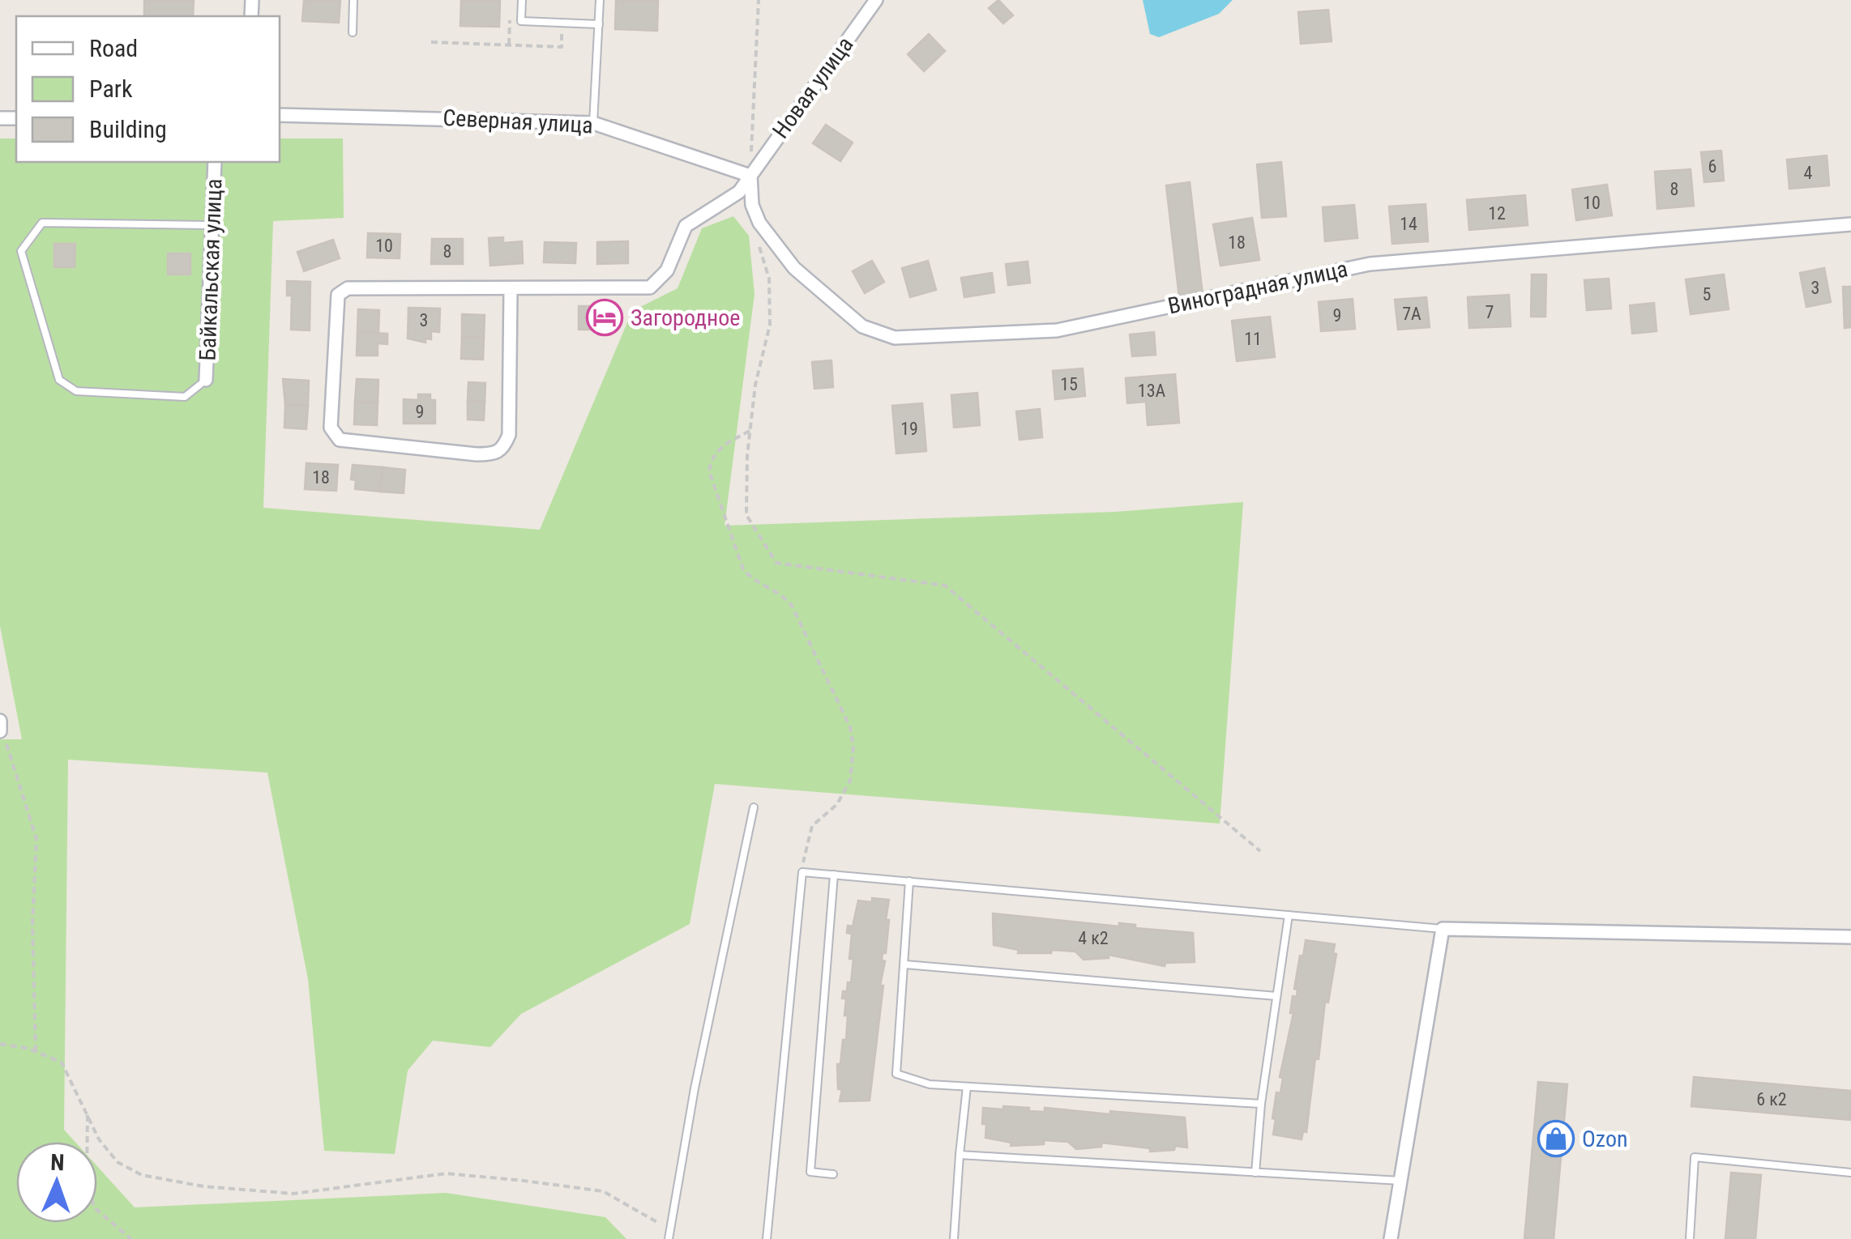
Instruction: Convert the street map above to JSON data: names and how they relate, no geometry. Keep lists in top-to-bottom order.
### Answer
{
  "streets": {
    "street": [
      "Новая улица",
      "Северная улица",
      "Байкальская улица",
      "Виноградная улица"
    ]
  },
  "crossings": [
    ["Новая улица", "Северная улица"],
    ["Новая улица", "Виноградная улица"],
    ["Северная улица", "Виноградная улица"]
  ],
  "places": {
    "hotel": ["Загородное"],
    "shop": ["Ozon"]
  },
  "house_numbers": [
    "6",
    "4",
    "8",
    "10",
    "12",
    "14",
    "18",
    "10",
    "8",
    "3",
    "5",
    "7",
    "7А",
    "9",
    "3",
    "11",
    "15",
    "13А",
    "9",
    "19",
    "18",
    "4 к2",
    "6 к2"
  ],
  "legend": ["Road", "Park", "Building"],
  "north": "top"
}
